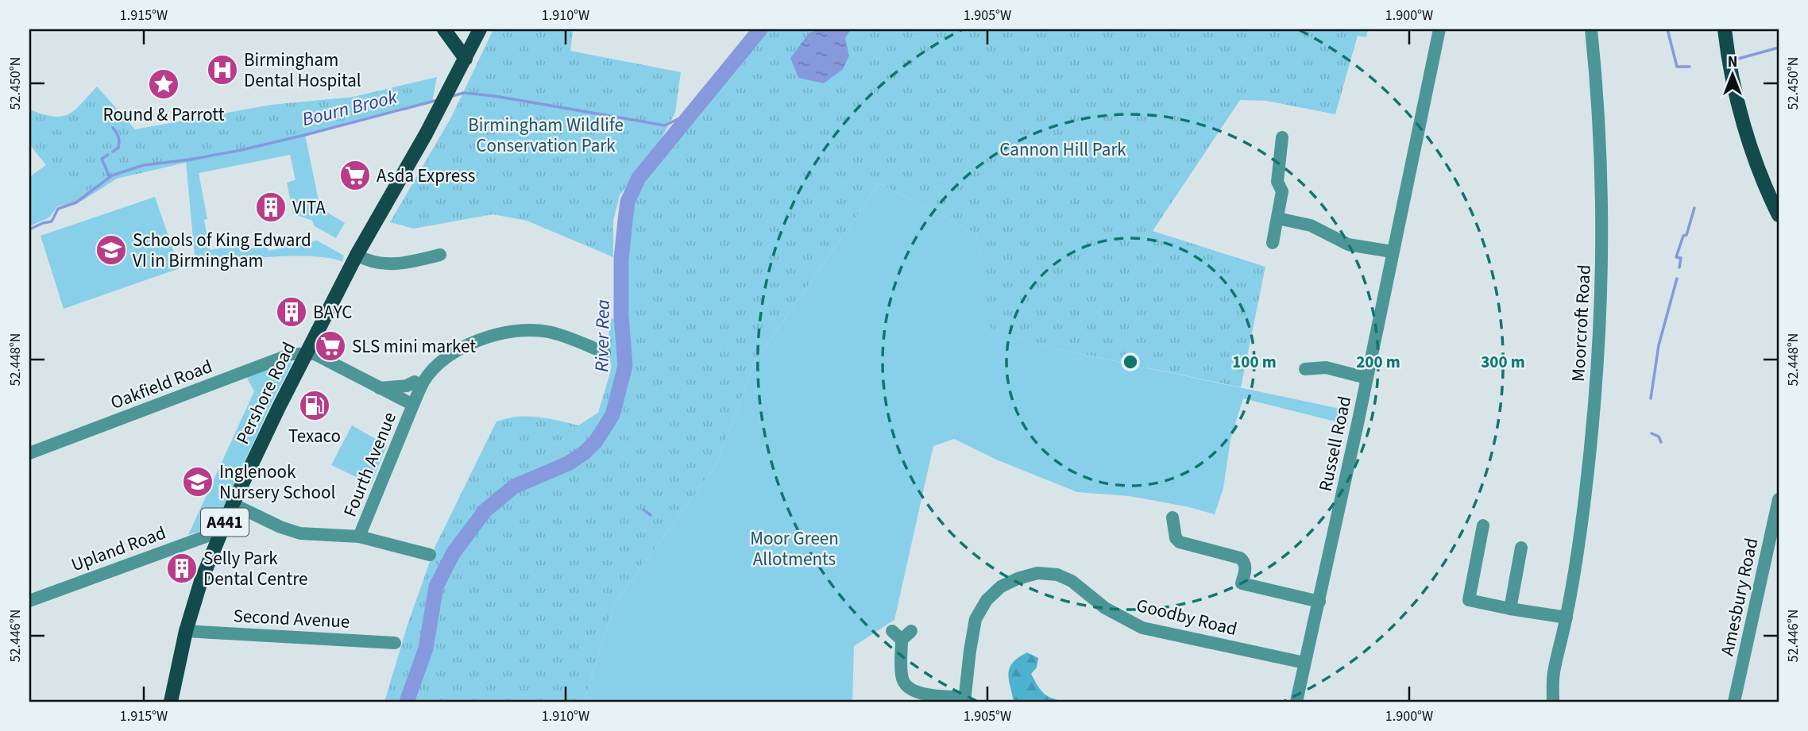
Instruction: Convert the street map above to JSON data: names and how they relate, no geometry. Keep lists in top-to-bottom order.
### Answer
{
  "streets": {
    "main road": ["Pershore Road", "A441"],
    "street": [
      "Moorcroft Road",
      "Oakfield Road",
      "Russell Road",
      "Fourth Avenue",
      "Upland Road",
      "Amesbury Road",
      "Goodby Road",
      "Second Avenue"
    ]
  },
  "crossings": [
    ["Oakfield Road", "Pershore Road"],
    ["Pershore Road", "Upland Road"],
    ["Pershore Road", "Second Avenue"],
    ["Russell Road", "Goodby Road"]
  ],
  "water": ["Bourn Brook", "River Rea"],
  "parks": ["Birmingham Wildlife Conservation Park", "Cannon Hill Park", "Moor Green Allotments"],
  "places": {
    "hospital": ["Birmingham Dental Hospital"],
    "place": ["Round & Parrott"],
    "supermarket": ["Asda Express", "SLS mini market"],
    "building": ["VITA", "BAYC", "Selly Park Dental Centre"],
    "school or university": ["Schools of King Edward VI in Birmingham", "Inglenook Nursery School"],
    "fuel station": ["Texaco"]
  },
  "north": "top",
  "coordinates": [
    "1.915°W",
    "1.910°W",
    "1.905°W",
    "1.900°W",
    "52.450°N",
    "52.448°N",
    "52.446°N"
  ],
  "rings": ["100 m", "200 m", "300 m"]
}
